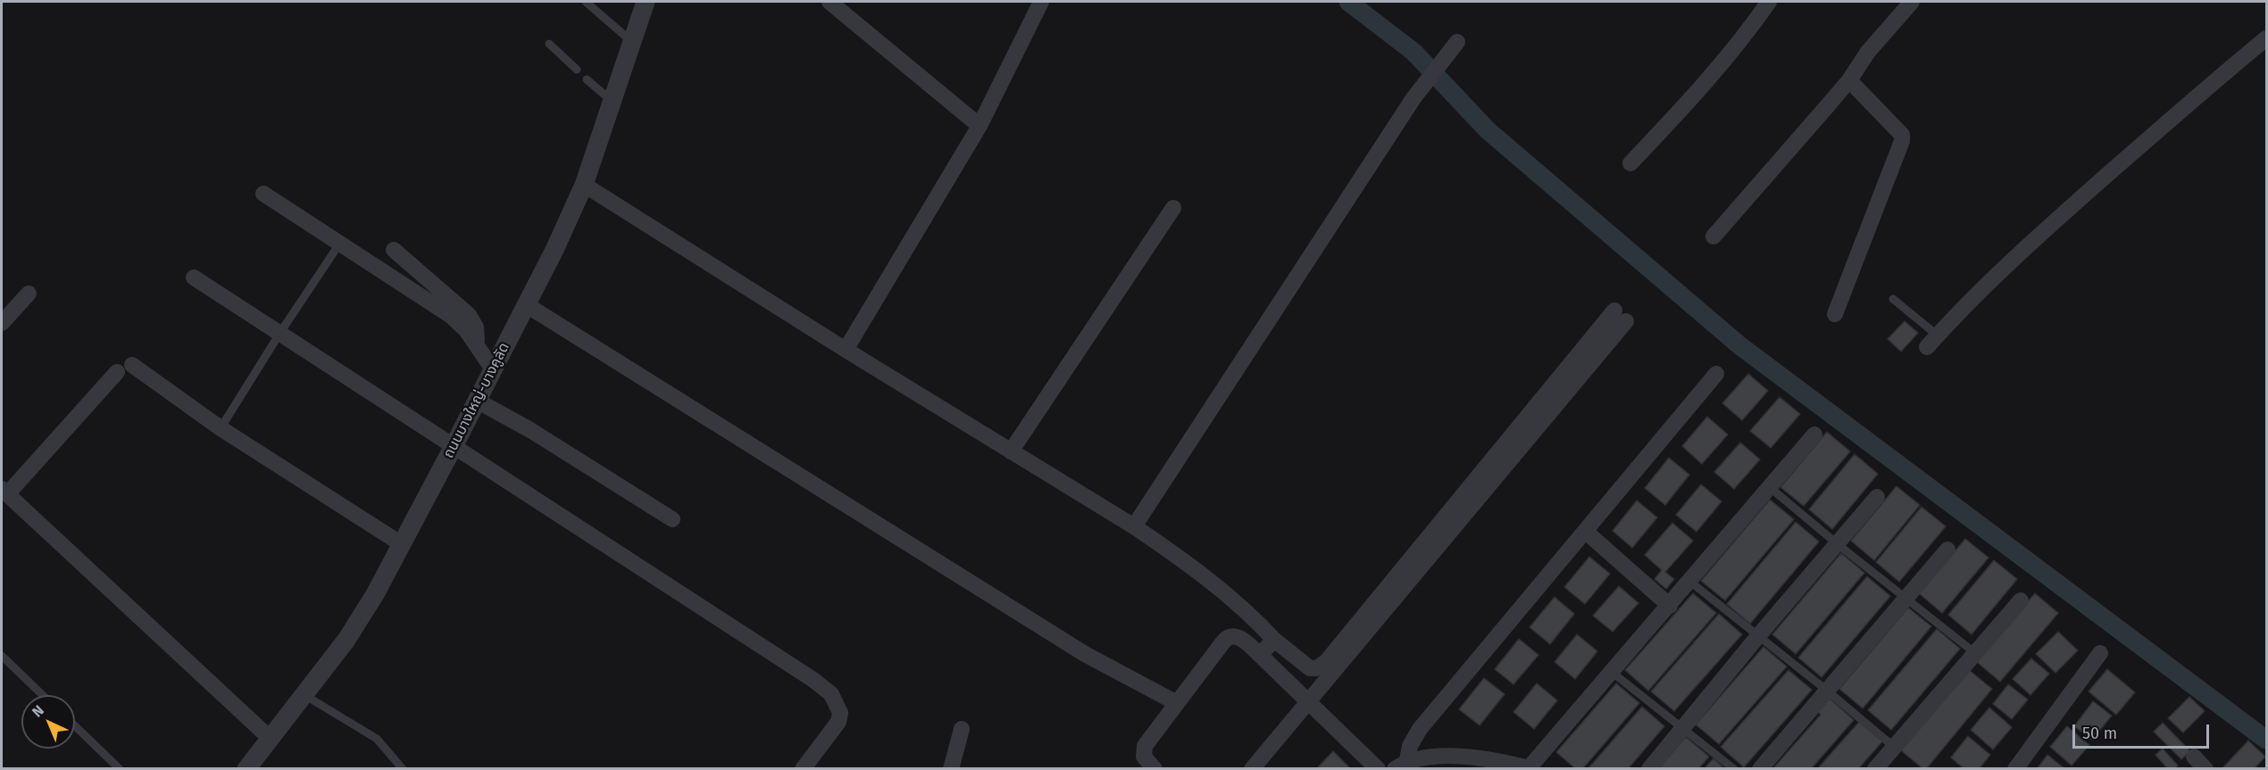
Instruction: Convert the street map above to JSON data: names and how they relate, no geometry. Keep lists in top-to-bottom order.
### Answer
{
  "streets": {
    "street": ["ถนนบางใหญ่-บางคูลัด"]
  },
  "scale_bar": "50 m",
  "north": "top left"
}
